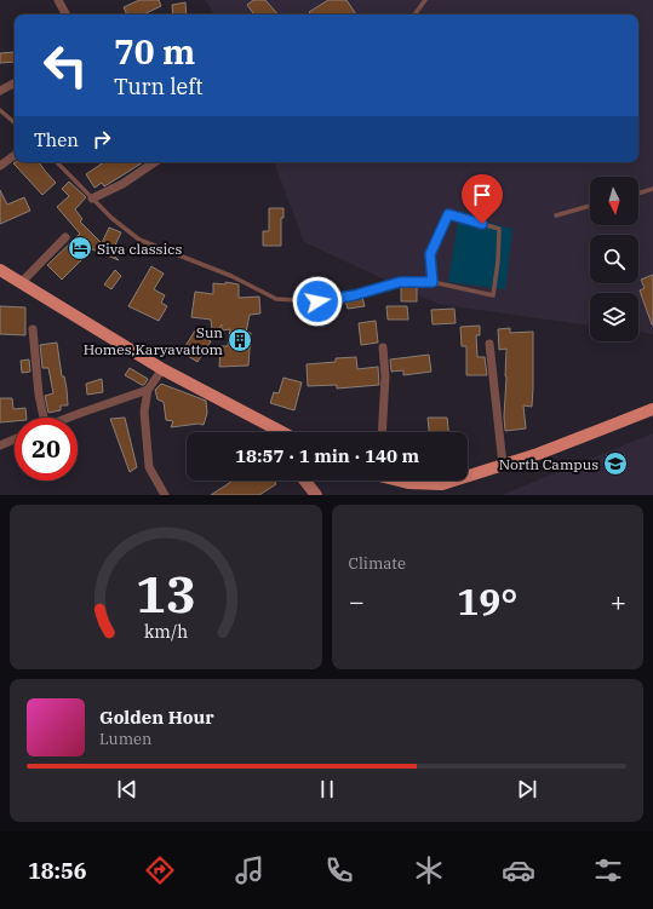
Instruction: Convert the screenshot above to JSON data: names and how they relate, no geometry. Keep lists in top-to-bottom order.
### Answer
{
  "places": {
    "hotel": ["Siva classics"],
    "building": ["Sun Homes,Karyavattom"],
    "school or university": ["North Campus"]
  },
  "north": "bottom",
  "page": {
    "turn": ["70 m", "Turn left"],
    "then": "Then",
    "limit": "20",
    "trip": "18:57 · 1 min · 140 m",
    "tile": "Climate",
    "heat": ["−", "19°", "+"],
    "song": ["Golden Hour", "Lumen"],
    "tabs": "18:56",
    "gauge": ["13", "km/h"]
  }
}
